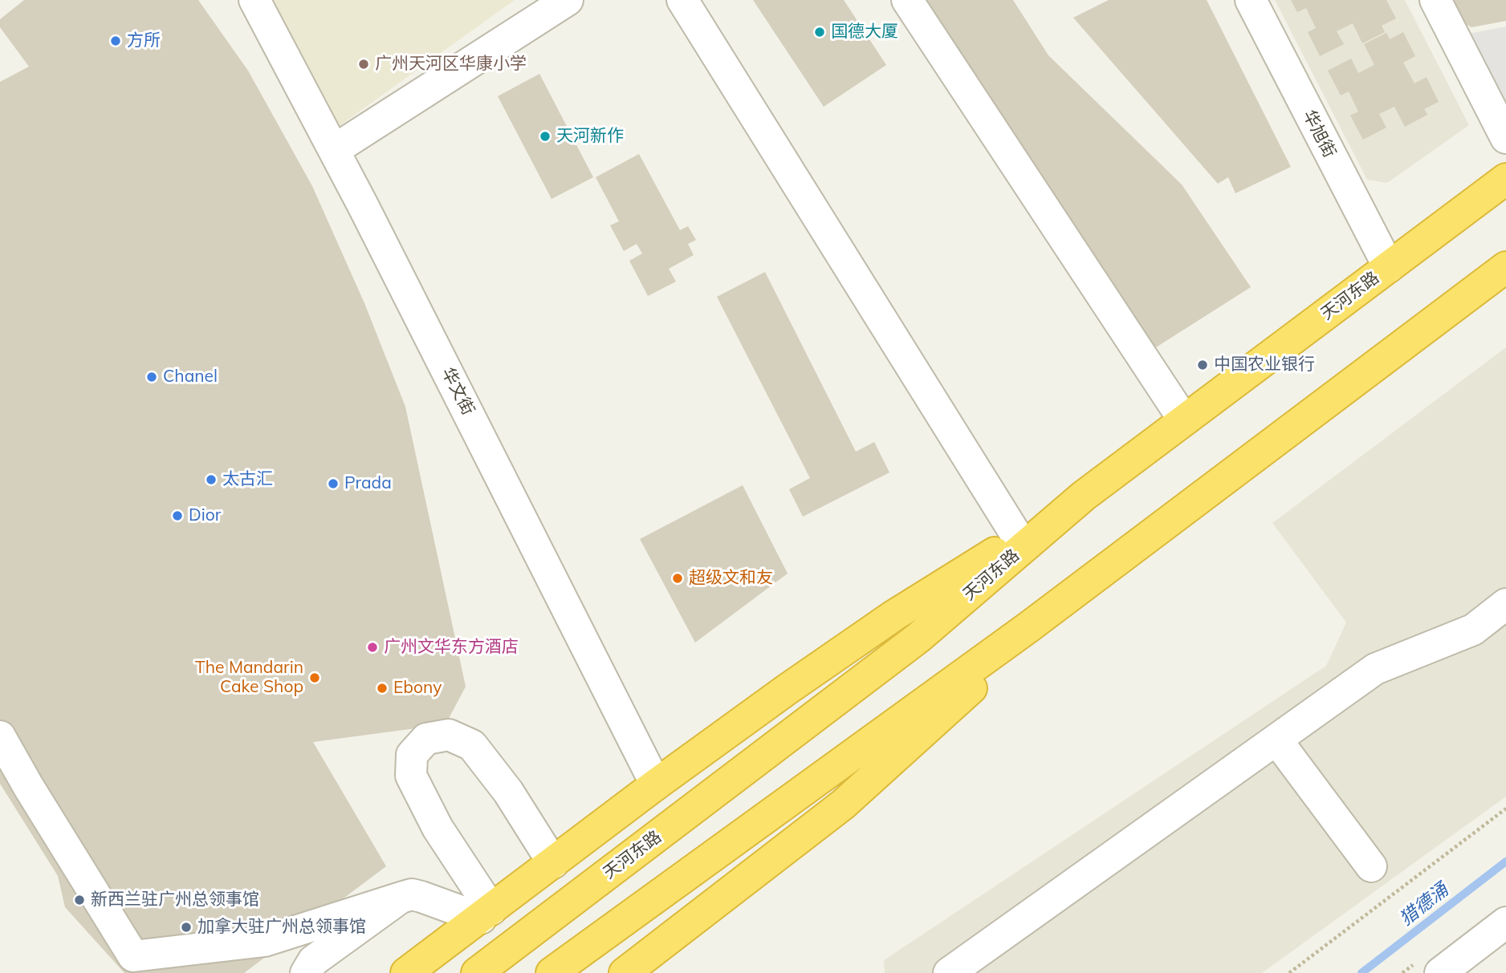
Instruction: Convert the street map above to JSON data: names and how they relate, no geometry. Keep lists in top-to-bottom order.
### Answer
{
  "streets": {
    "highway": ["天河东路"],
    "street": ["华旭街", "华文街"]
  },
  "crossings": [
    ["华旭街", "天河东路"]
  ],
  "water": ["猎德涌"],
  "places": [
    "国德大厦",
    "方所",
    "广州天河区华康小学",
    "天河新作",
    "中国农业银行",
    "Chanel",
    "太古汇",
    "Prada",
    "Dior",
    "超级文和友",
    "广州文华东方酒店",
    "The Mandarin Cake Shop",
    "Ebony",
    "新西兰驻广州总领事馆",
    "加拿大驻广州总领事馆"
  ]
}
